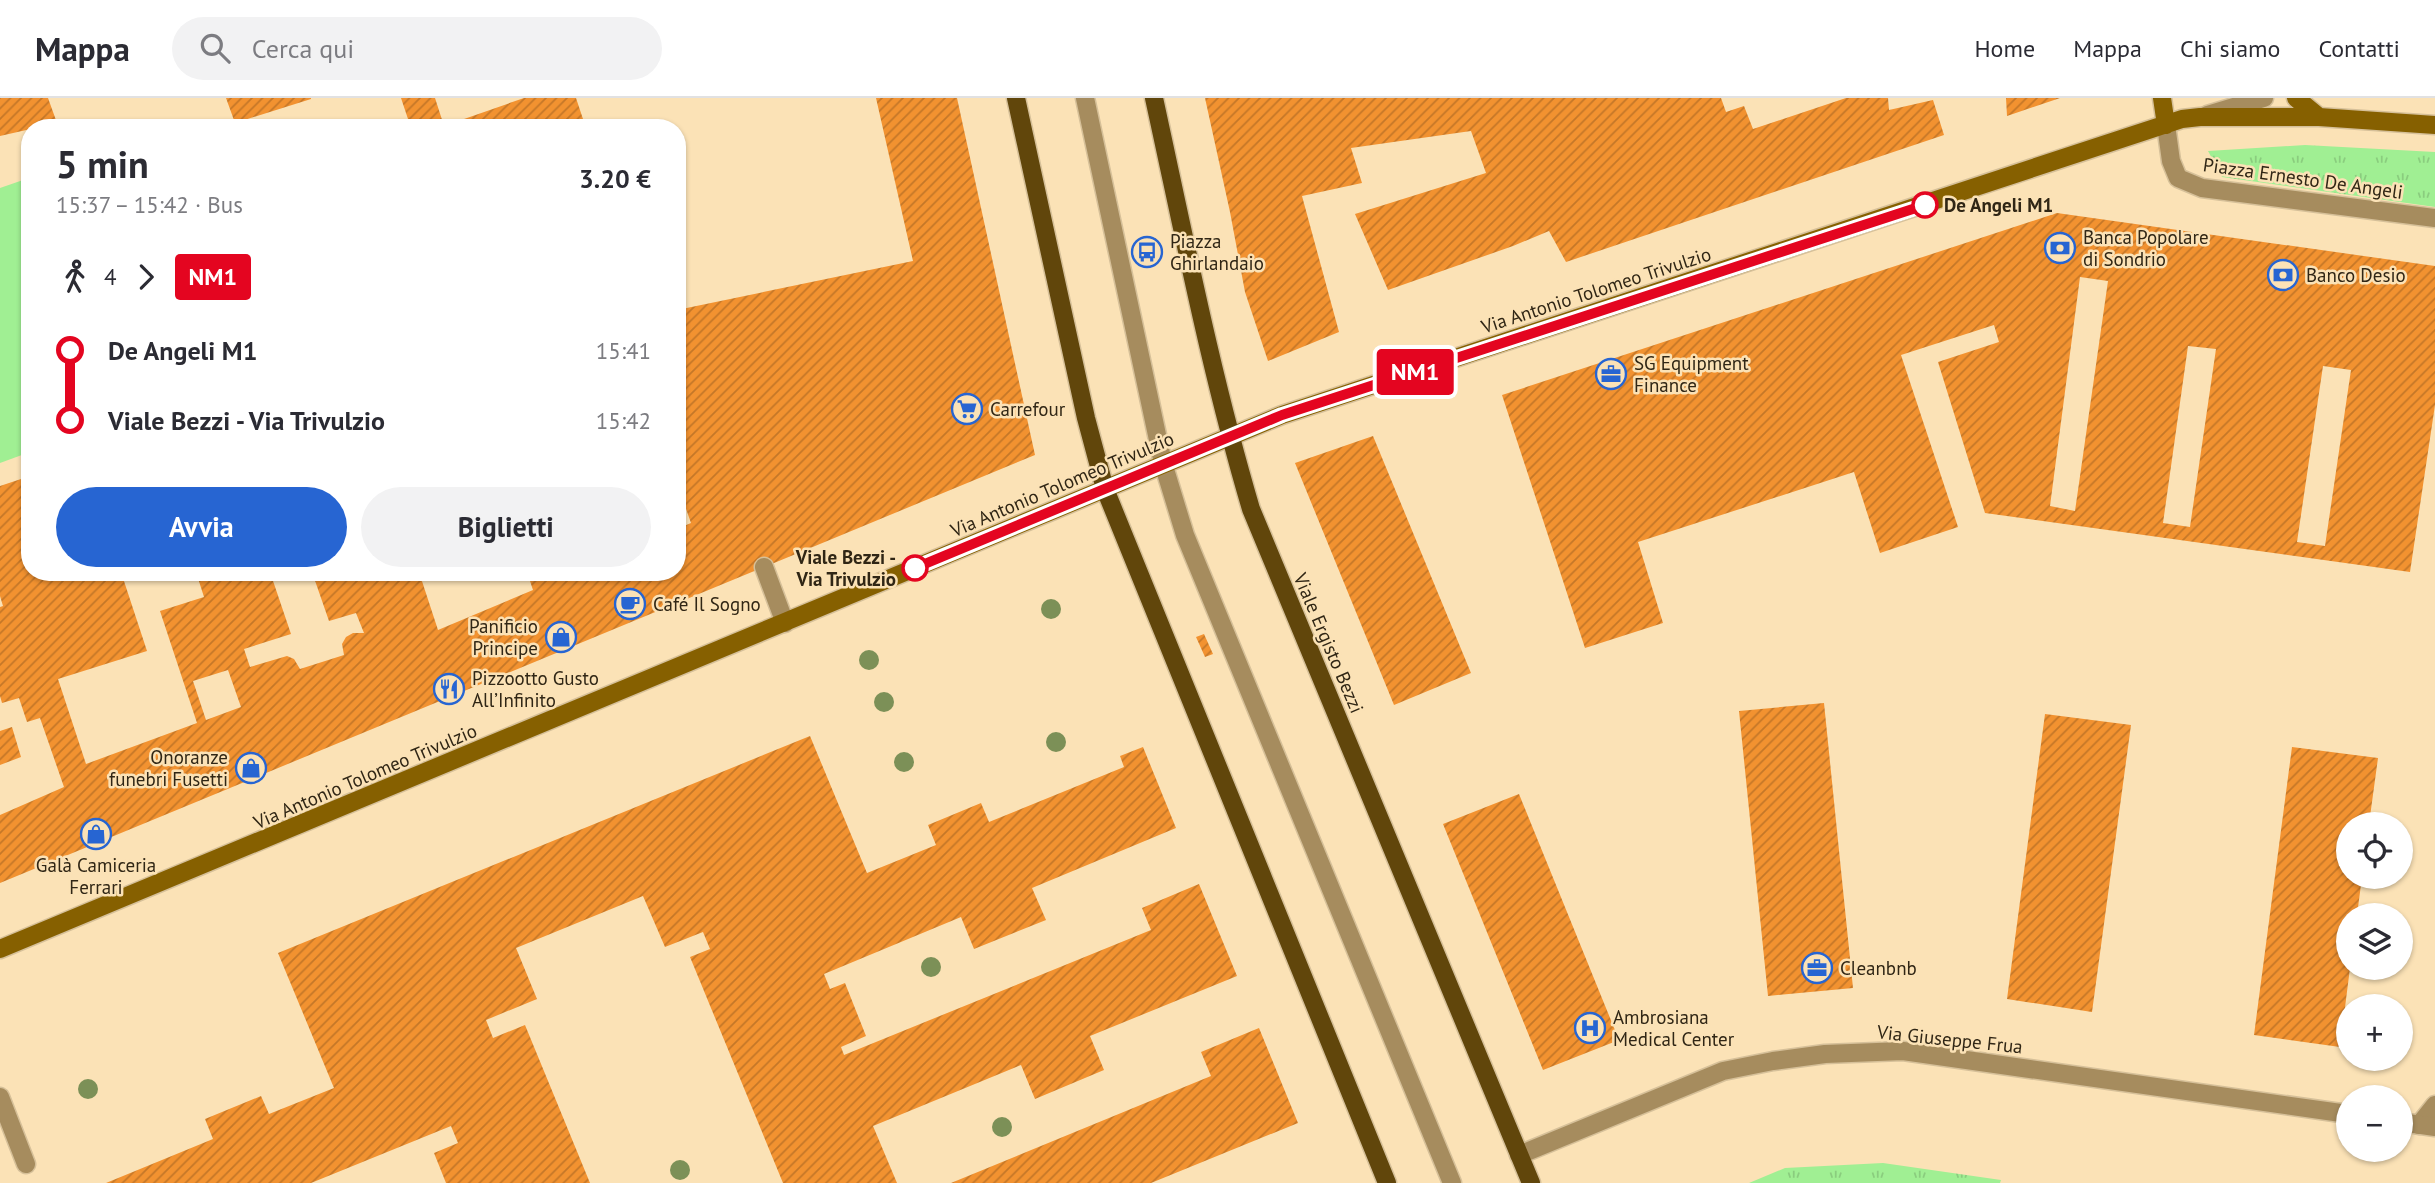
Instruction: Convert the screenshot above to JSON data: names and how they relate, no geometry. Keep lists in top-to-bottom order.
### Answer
{
  "streets": {
    "main road": ["Viale Ergisto Bezzi"],
    "street": ["Piazza Ernesto De Angeli", "Via Antonio Tolomeo Trivulzio", "Via Giuseppe Frua"]
  },
  "crossings": [
    ["Piazza Ernesto De Angeli", "Via Antonio Tolomeo Trivulzio"],
    ["Via Antonio Tolomeo Trivulzio", "Viale Ergisto Bezzi"],
    ["Viale Ergisto Bezzi", "Via Giuseppe Frua"]
  ],
  "places": {
    "other": ["De Angeli M1", "Viale Bezzi - Via Trivulzio"],
    "bank": ["Banca Popolare di Sondrio", "Banco Desio"],
    "bus stop": ["Piazza Ghirlandaio"],
    "office": ["SG Equipment Finance", "Cleanbnb"],
    "supermarket": ["Carrefour"],
    "cafe": ["Café Il Sogno"],
    "shop": ["Panificio Principe", "Onoranze funebri Fusetti", "Galà Camiceria Ferrari"],
    "restaurant": ["Pizzootto Gusto All’Infinito"],
    "hospital": ["Ambrosiana Medical Center"]
  },
  "lines": ["bus line NM1"],
  "page": {
    "header": "Mappa",
    "search": "Cerca qui",
    "nav": [
      "Home",
      "Mappa",
      "Chi siamo",
      "Contatti"
    ],
    "on_map": "NM1",
    "heading": ["5 min", "15:37 – 15:42 · Bus", "3.20 €"],
    "legs": ["4", "NM1"],
    "list": [
      {
        "name": "De Angeli M1",
        "value": "15:41"
      },
      {
        "name": "Viale Bezzi - Via Trivulzio",
        "value": "15:42"
      }
    ],
    "buttons": ["Avvia", "Biglietti"],
    "map_buttons": ["+", "−"]
  }
}
